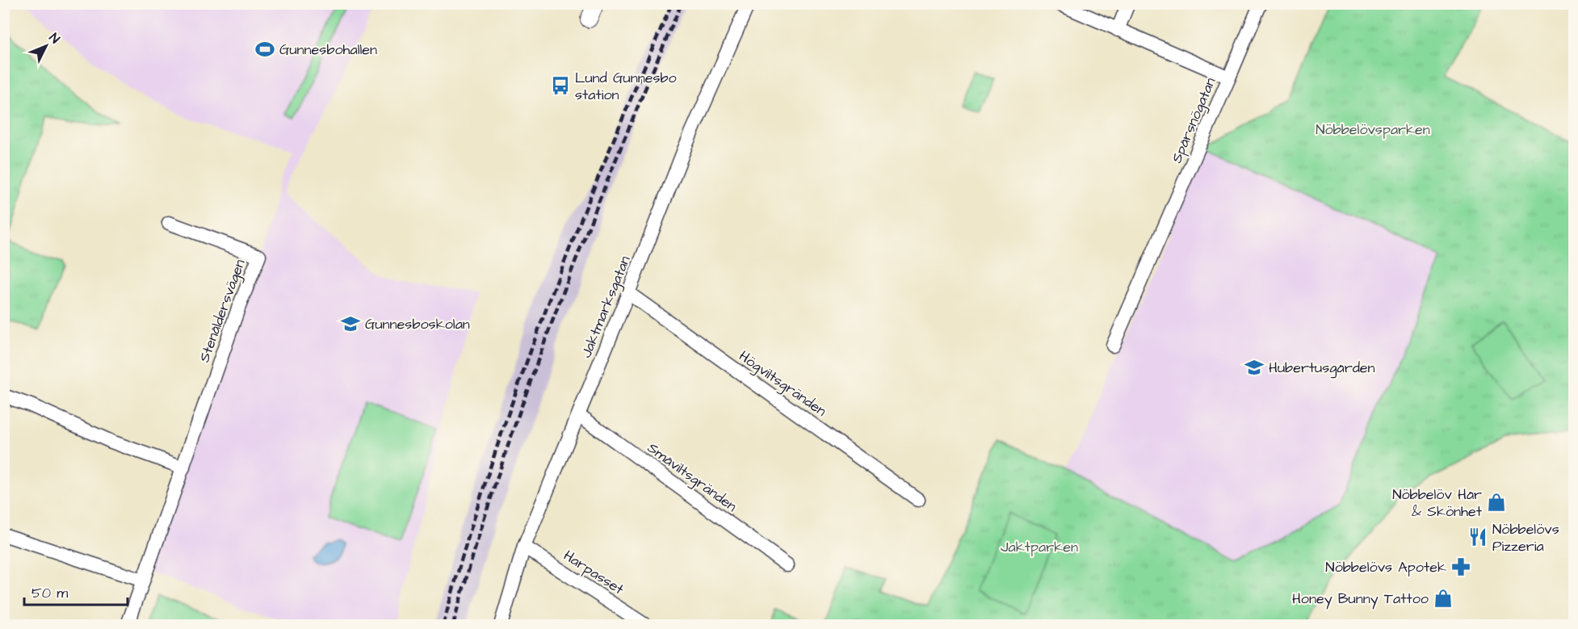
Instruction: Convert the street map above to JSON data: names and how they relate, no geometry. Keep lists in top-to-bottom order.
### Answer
{
  "streets": {
    "street": [
      "Spårsnögatan",
      "Jaktmarksgatan",
      "Stenåldersvägen",
      "Högviltsgränden",
      "Småviltsgränden",
      "Harpasset"
    ]
  },
  "crossings": [
    ["Jaktmarksgatan", "Högviltsgränden"],
    ["Jaktmarksgatan", "Småviltsgränden"],
    ["Jaktmarksgatan", "Harpasset"]
  ],
  "parks": ["Nöbbelövsparken", "Jaktparken"],
  "places": {
    "sports": ["Gunnesbohallen"],
    "bus stop": ["Lund Gunnesbo station"],
    "school or university": ["Gunnesboskolan", "Hubertusgården"],
    "shop": ["Nöbbelöv Hår & Skönhet", "Honey Bunny Tattoo"],
    "restaurant": ["Nöbbelövs Pizzeria"],
    "pharmacy": ["Nöbbelövs Apotek"]
  },
  "scale_bar": "50 m",
  "north": "top right"
}
